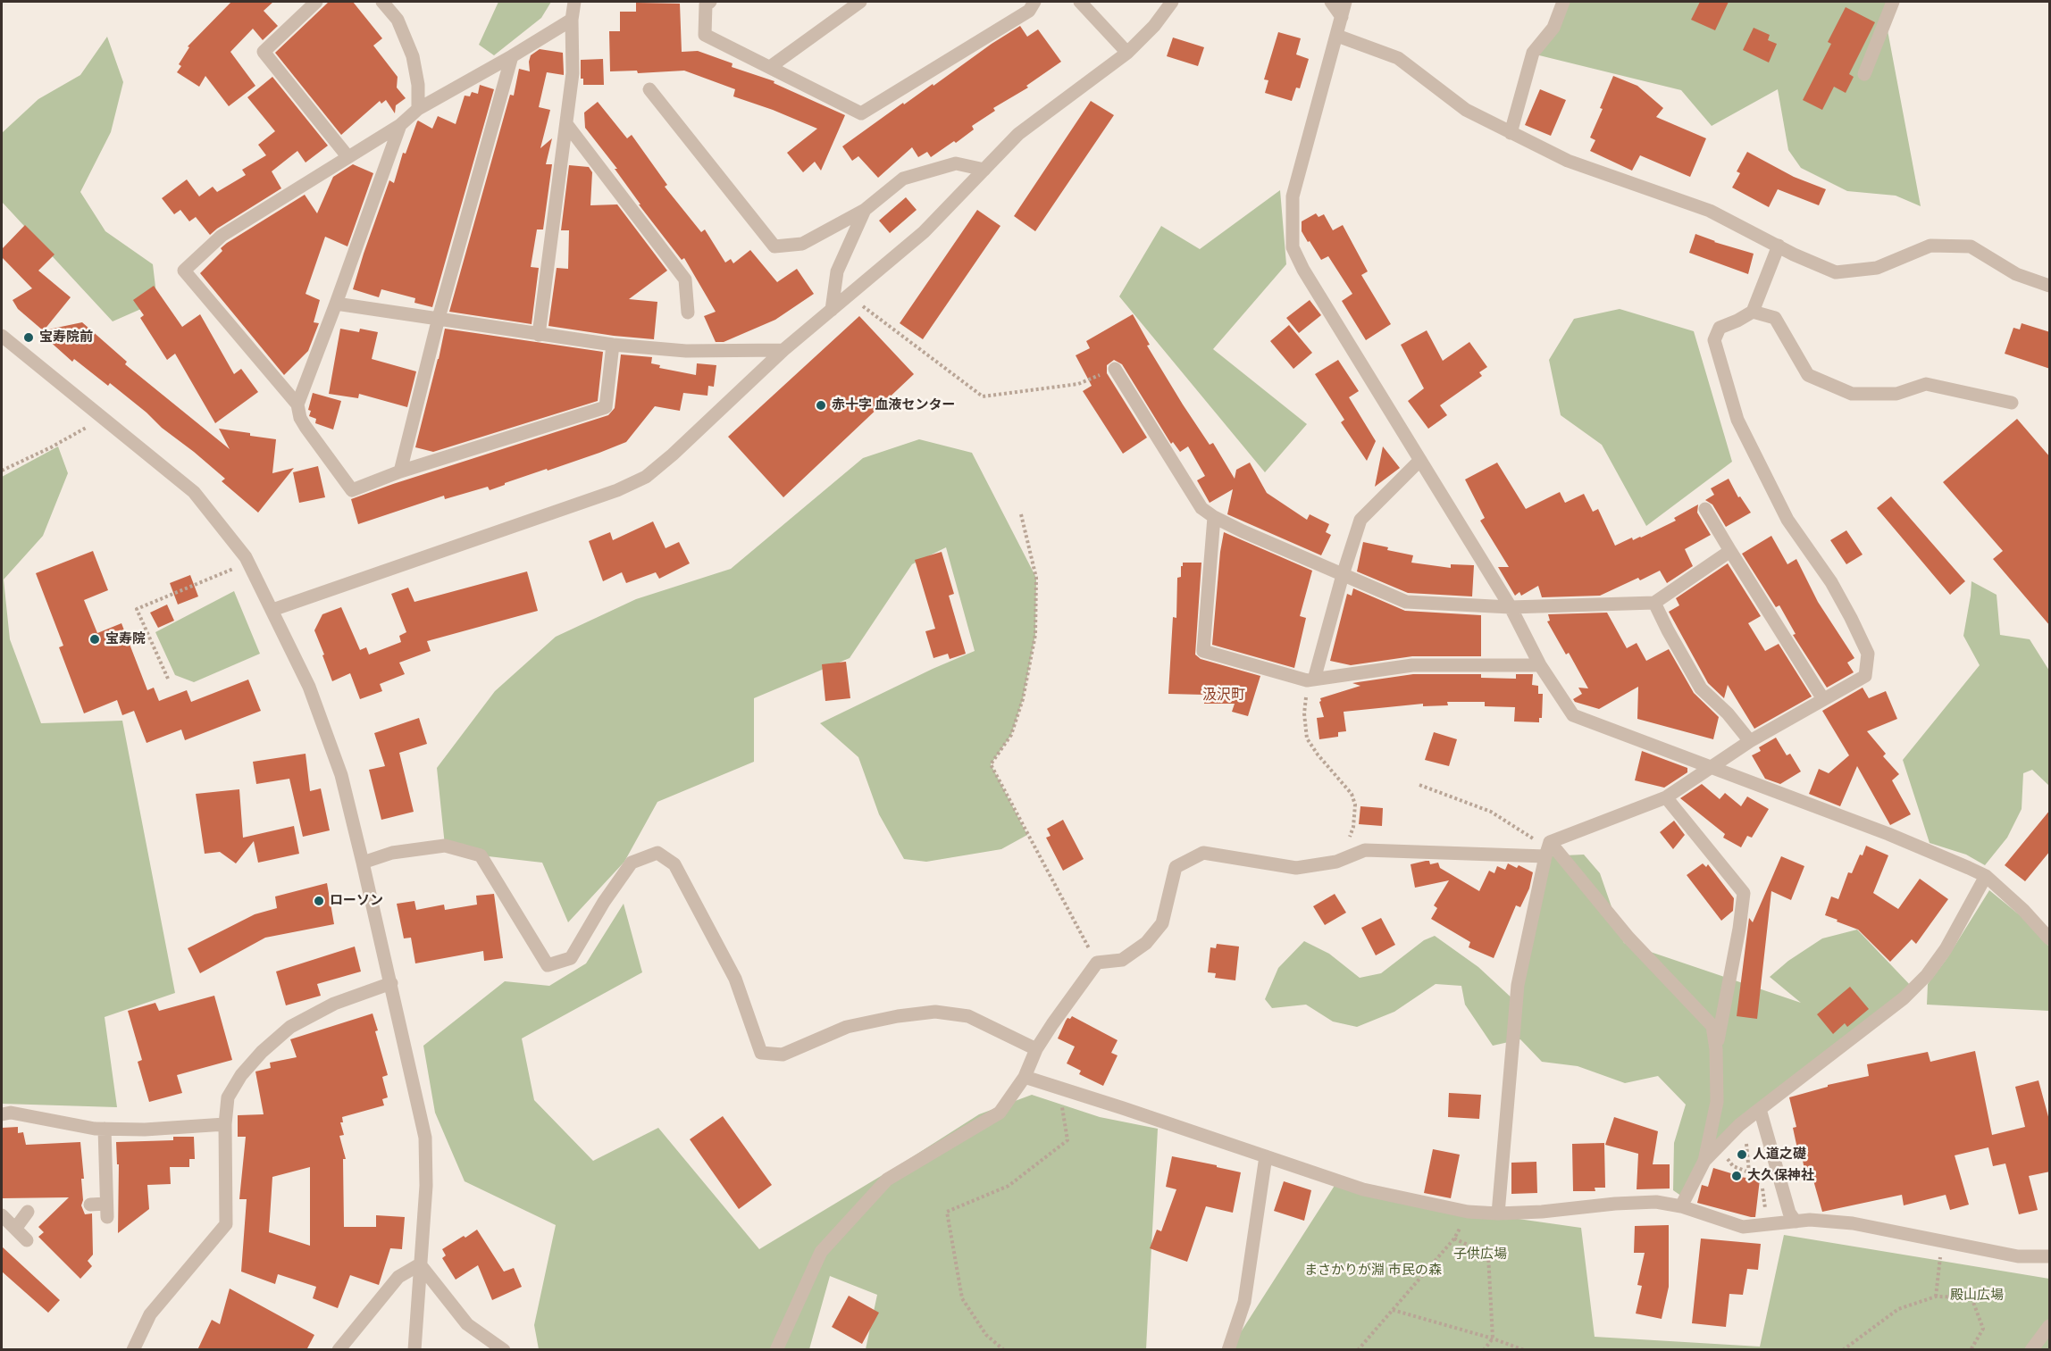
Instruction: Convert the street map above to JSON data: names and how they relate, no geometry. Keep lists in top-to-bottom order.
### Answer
{
  "districts": ["汲沢町"],
  "parks": ["子供広場", "まさかりが淵 市民の森", "殿山広場"],
  "places": [
    "宝寿院前",
    "赤十字 血液センター",
    "宝寿院",
    "ローソン",
    "人道之礎",
    "大久保神社"
  ]
}
